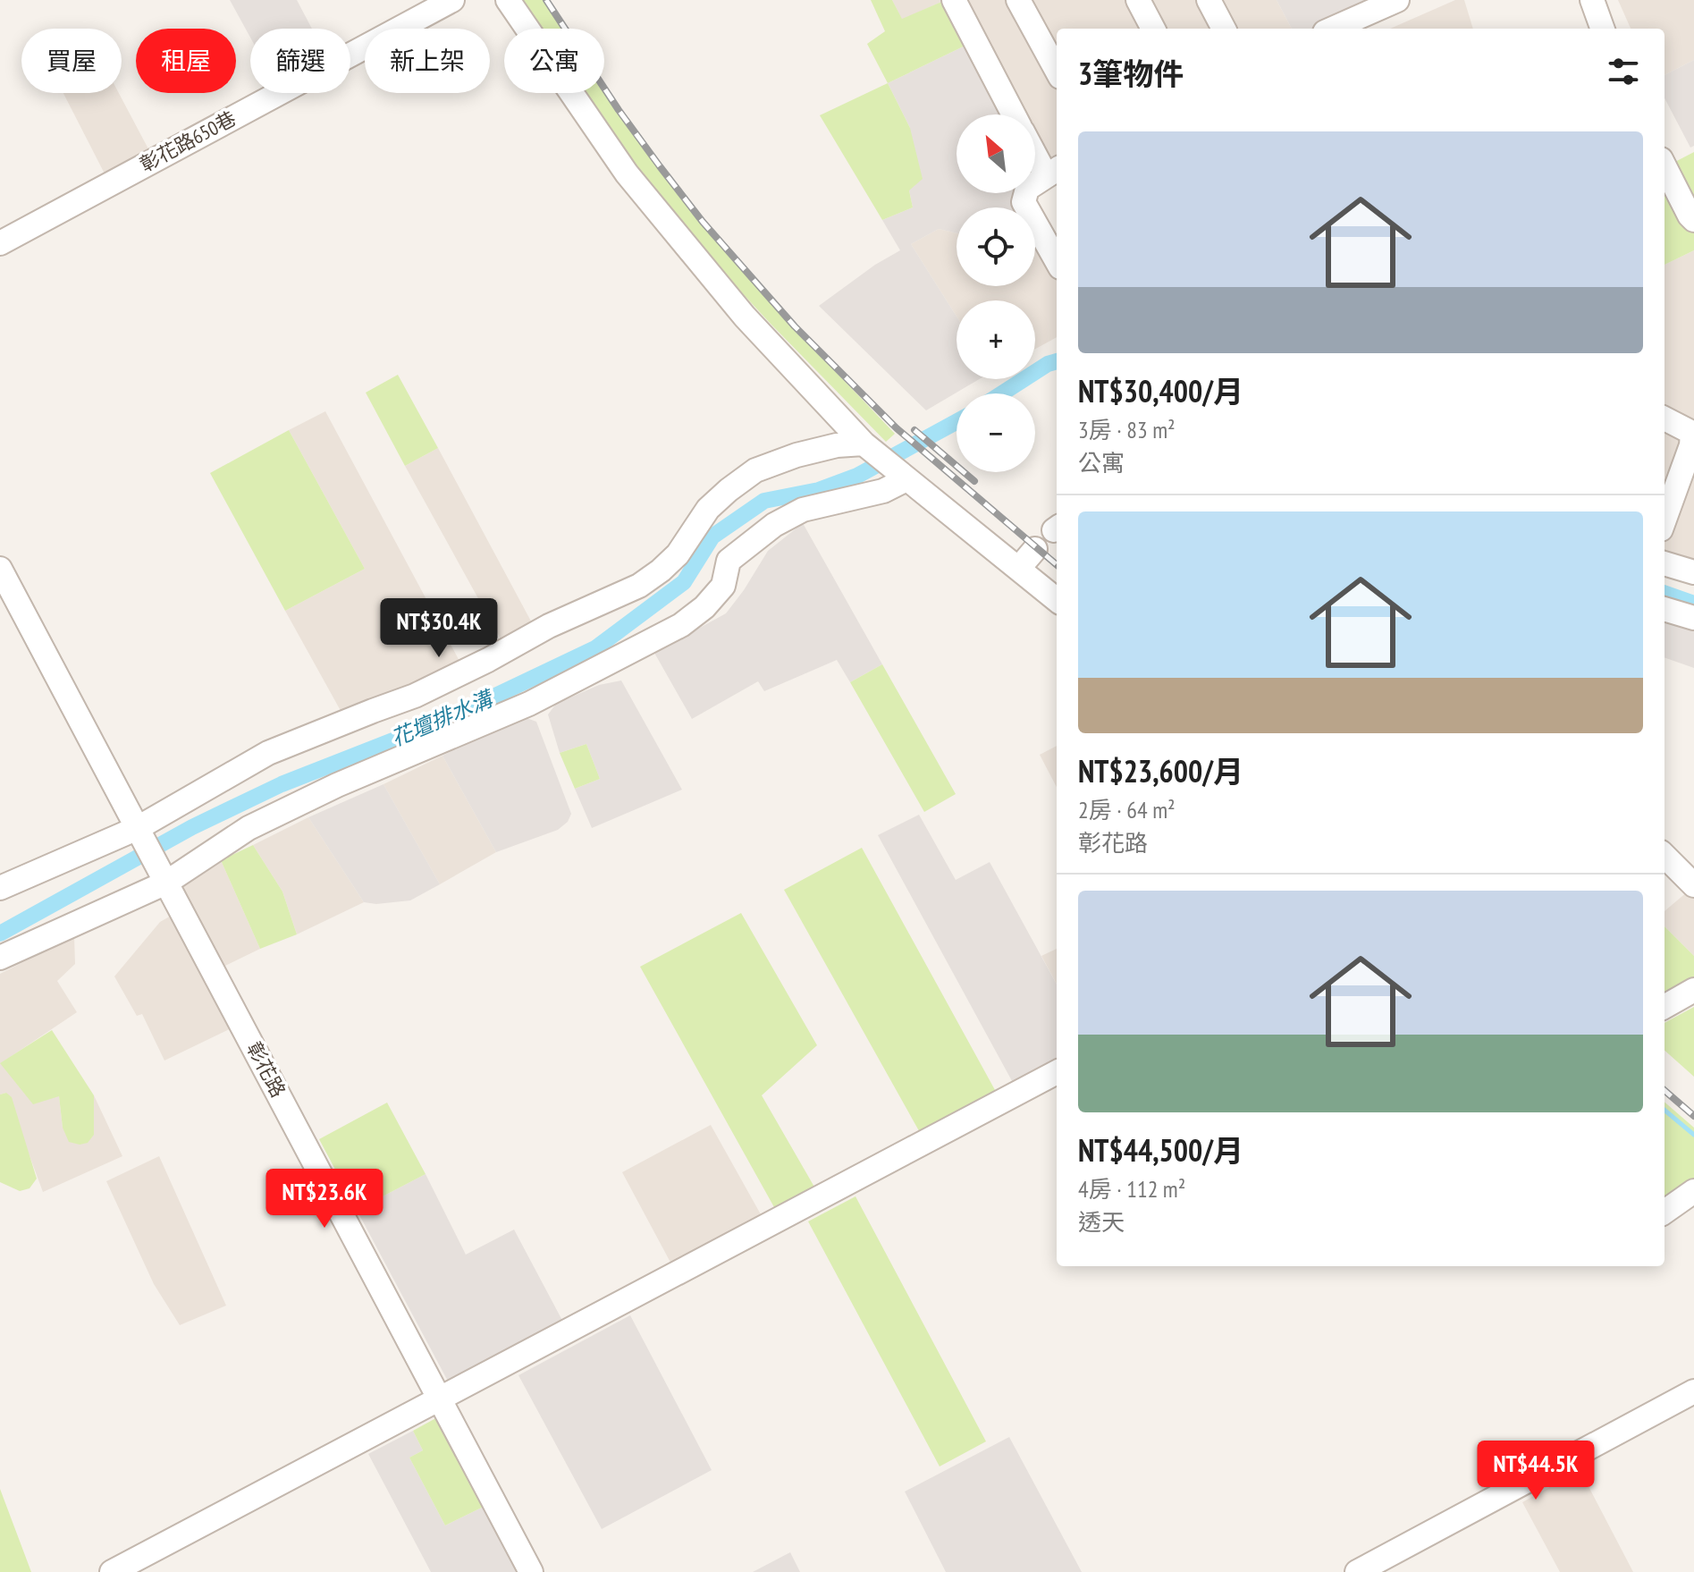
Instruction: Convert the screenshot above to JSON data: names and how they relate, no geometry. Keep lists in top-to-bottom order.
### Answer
{
  "streets": {
    "street": ["彰花路650巷", "彰花路"]
  },
  "water": ["花壇排水溝"],
  "north": "top left",
  "page": {
    "chip": [
      "買屋",
      "租屋",
      "篩選",
      "新上架",
      "公寓"
    ],
    "heading": "3筆物件",
    "map_buttons": ["+", "−"],
    "list": [
      {
        "name": "NT$30,400/月",
        "note": "3房 · 83 m² · 公寓"
      },
      {
        "name": "NT$23,600/月",
        "note": "2房 · 64 m² · 彰花路"
      },
      {
        "name": "NT$44,500/月",
        "note": "4房 · 112 m² · 透天"
      }
    ],
    "price": ["NT$30.4K", "NT$23.6K", "NT$44.5K"]
  }
}
